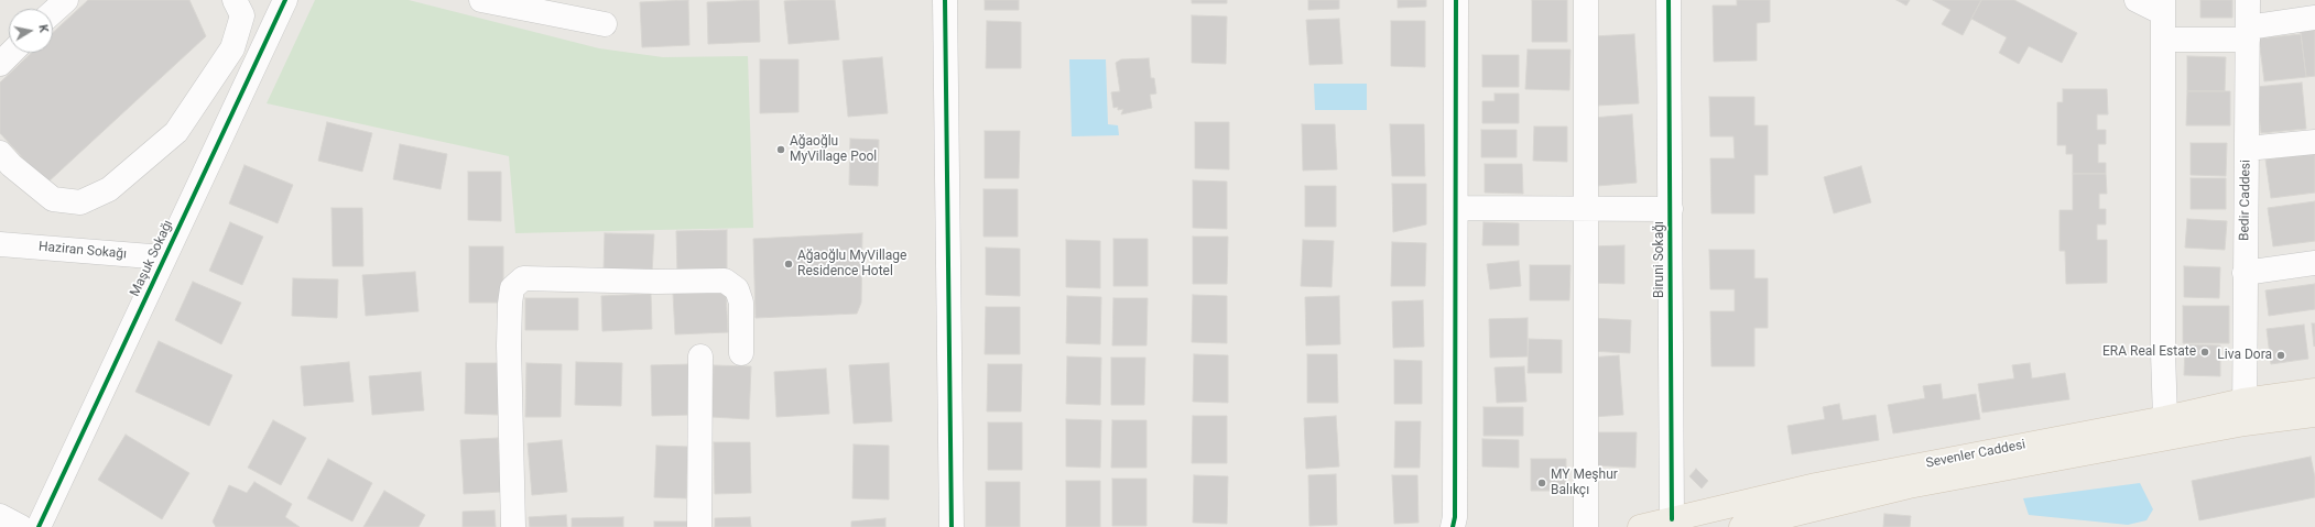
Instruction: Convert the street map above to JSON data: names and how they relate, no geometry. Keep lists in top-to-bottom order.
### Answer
{
  "streets": {
    "main road": ["Sevenler Caddesi"],
    "street": [
      "Bedir Caddesi",
      "Haziran Sokağı",
      "Maşuk Sokağı",
      "Biruni Sokağı"
    ]
  },
  "crossings": [
    ["Bedir Caddesi", "Sevenler Caddesi"],
    ["Haziran Sokağı", "Maşuk Sokağı"],
    ["Biruni Sokağı", "Sevenler Caddesi"]
  ],
  "places": [
    "Ağaoğlu MyVillage Pool",
    "Ağaoğlu MyVillage Residence Hotel",
    "ERA Real Estate",
    "Liva Dora",
    "MY Meşhur Balıkçı"
  ],
  "north": "right"
}
